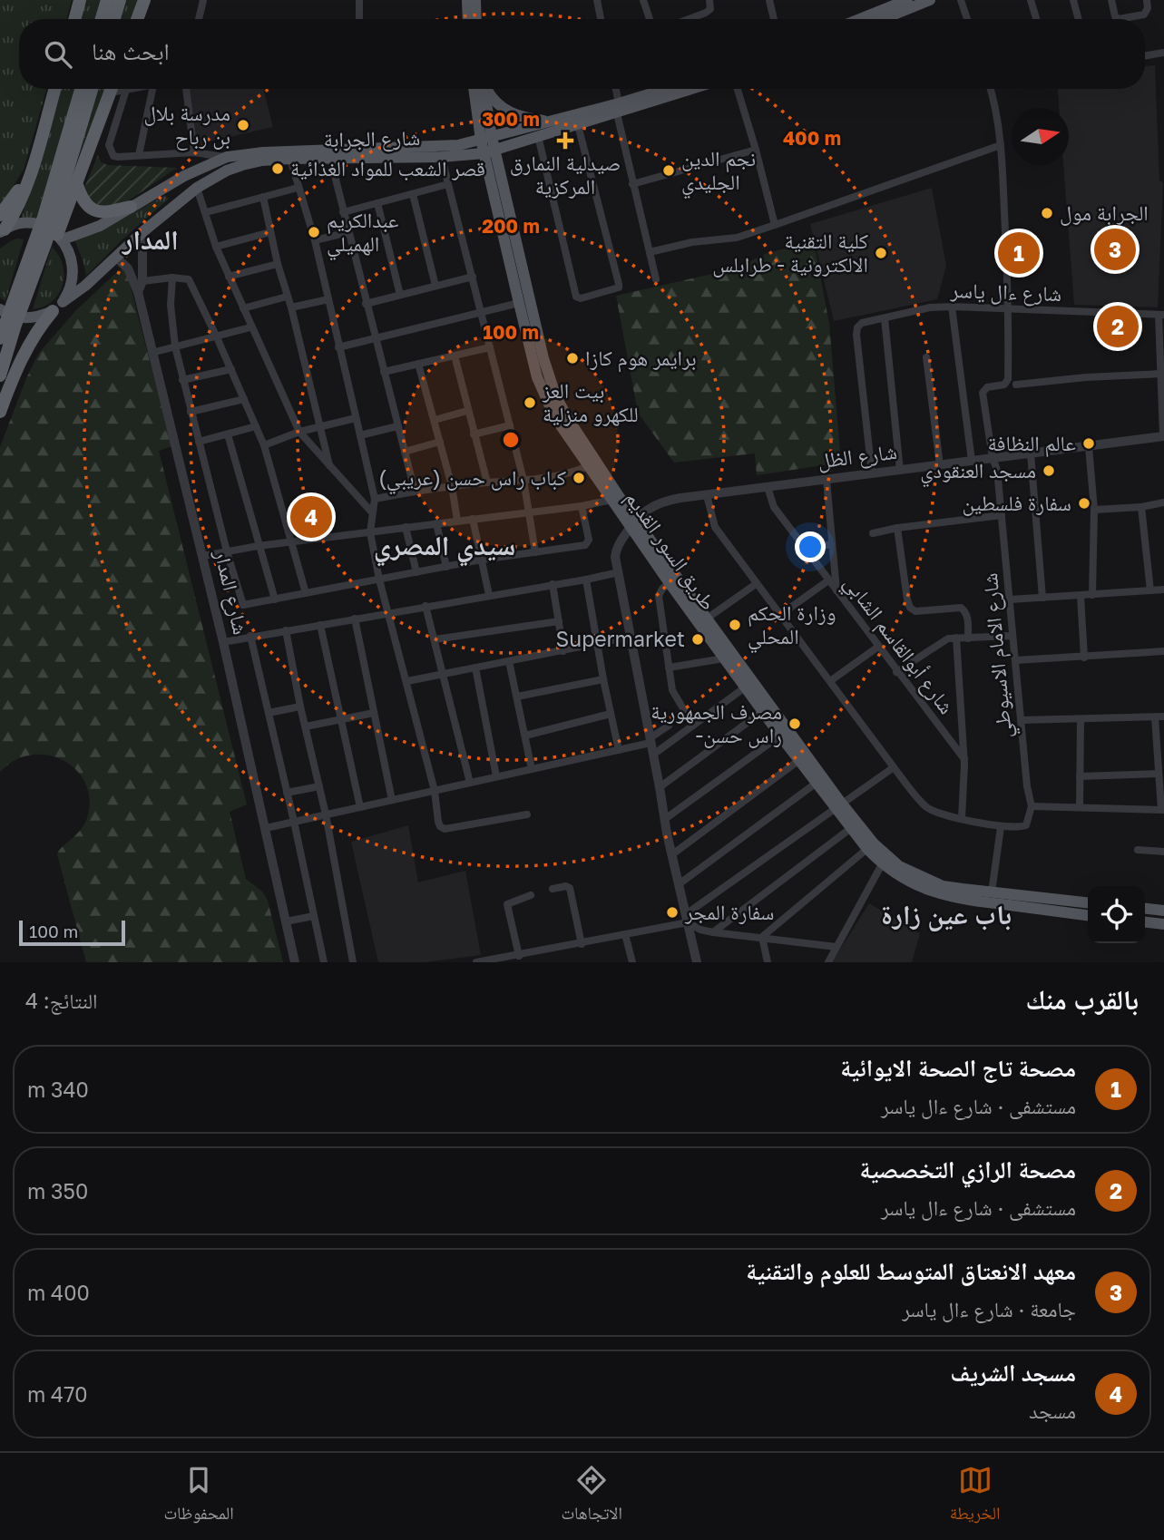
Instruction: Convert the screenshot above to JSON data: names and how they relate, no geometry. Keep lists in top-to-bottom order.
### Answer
{
  "streets": {
    "main road": ["شارع الجرابة", "طريق السور القديم"],
    "street": [
      "شارع ءال ياسر",
      "شارع الظل",
      "شارع المدار",
      "شارع أبوالقاسم الشابي",
      "شارع الامام الاسيوطي"
    ]
  },
  "crossings": [
    ["شارع الجرابة", "طريق السور القديم"],
    ["شارع الجرابة", "شارع المدار"],
    ["شارع ءال ياسر", "شارع الظل"],
    ["شارع ءال ياسر", "شارع الامام الاسيوطي"],
    ["شارع الظل", "طريق السور القديم"],
    ["شارع الظل", "شارع أبوالقاسم الشابي"],
    ["شارع الظل", "شارع الامام الاسيوطي"]
  ],
  "districts": ["المدار", "سيدي المصري", "باب عين زارة"],
  "places": {
    "other": [
      "مدرسة بلال بن رباح",
      "قصر الشعب للمواد الغذائية",
      "نجم الدين الجليدي",
      "الجرابة مول",
      "عبدالكريم الهميلي",
      "كلية التقنية الالكترونية - طرابلس",
      "برايمر هوم كازا",
      "بيت العز للكهرو منزلية",
      "عالم النظافة",
      "مسجد العنقودي",
      "كباب راس حسن (عريبي)",
      "سفارة فلسطين",
      "وزارة الحكم المحلي",
      "Supermarket",
      "مصرف الجمهورية -راس حسن",
      "سفارة المجر"
    ],
    "health": ["صيدلية النمارق المركزية"]
  },
  "scale_bar": "100 m",
  "north": "right",
  "page": {
    "search": "ابحث هنا",
    "pins": [
      "3",
      "1",
      "2",
      "4"
    ],
    "scale": "100 m",
    "heading": ["بالقرب منك", "النتائج: 4"],
    "list": [
      {
        "mark": "1",
        "name": "مصحة تاج الصحة الايوائية",
        "note": "مستشفى · شارع ءال ياسر",
        "value": "340 m"
      },
      {
        "mark": "2",
        "name": "مصحة الرازي التخصصية",
        "note": "مستشفى · شارع ءال ياسر",
        "value": "350 m"
      },
      {
        "mark": "3",
        "name": "معهد الانعتاق المتوسط للعلوم والتقنية",
        "note": "جامعة · شارع ءال ياسر",
        "value": "400 m"
      },
      {
        "mark": "4",
        "name": "مسجد الشريف",
        "note": "مسجد",
        "value": "470 m"
      }
    ],
    "nav": ["الخريطة", "الاتجاهات", "المحفوظات"]
  },
  "rings": [
    "300 m",
    "400 m",
    "200 m",
    "100 m"
  ]
}
